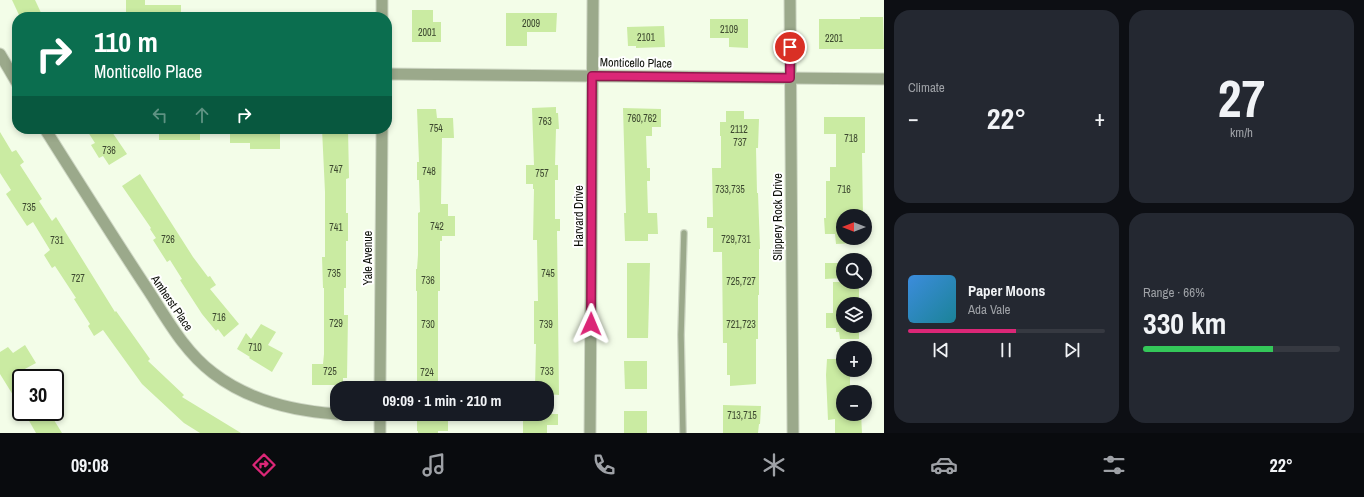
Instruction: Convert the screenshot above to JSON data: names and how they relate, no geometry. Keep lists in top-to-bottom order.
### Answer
{
  "streets": {
    "street": [
      "Monticello Place",
      "Harvard Drive",
      "Slippery Rock Drive",
      "Yale Avenue",
      "Amherst Place"
    ]
  },
  "crossings": [
    ["Monticello Place", "Harvard Drive"],
    ["Monticello Place", "Slippery Rock Drive"]
  ],
  "house_numbers": [
    "2009",
    "2109",
    "2001",
    "2101",
    "2201",
    "760,762",
    "763",
    "754",
    "2112",
    "718",
    "737",
    "736",
    "747",
    "748",
    "757",
    "733,735",
    "716",
    "735",
    "742",
    "741",
    "726",
    "729,731",
    "731",
    "735",
    "745",
    "727",
    "736",
    "725,727",
    "716",
    "729",
    "730",
    "739",
    "721,723",
    "710",
    "725",
    "733",
    "724",
    "713,715"
  ],
  "north": "left",
  "page": {
    "tile": [
      "Climate",
      ["27", "km/h"],
      ["Range · 66%", "330 km"]
    ],
    "turn": ["110 m", "Monticello Place"],
    "heat": ["−", "22°", "+"],
    "map_buttons": ["+", "−"],
    "song": ["Paper Moons", "Ada Vale"],
    "limit": "30",
    "trip": "09:09 · 1 min · 210 m",
    "tabs": ["09:08", "22°"]
  }
}
